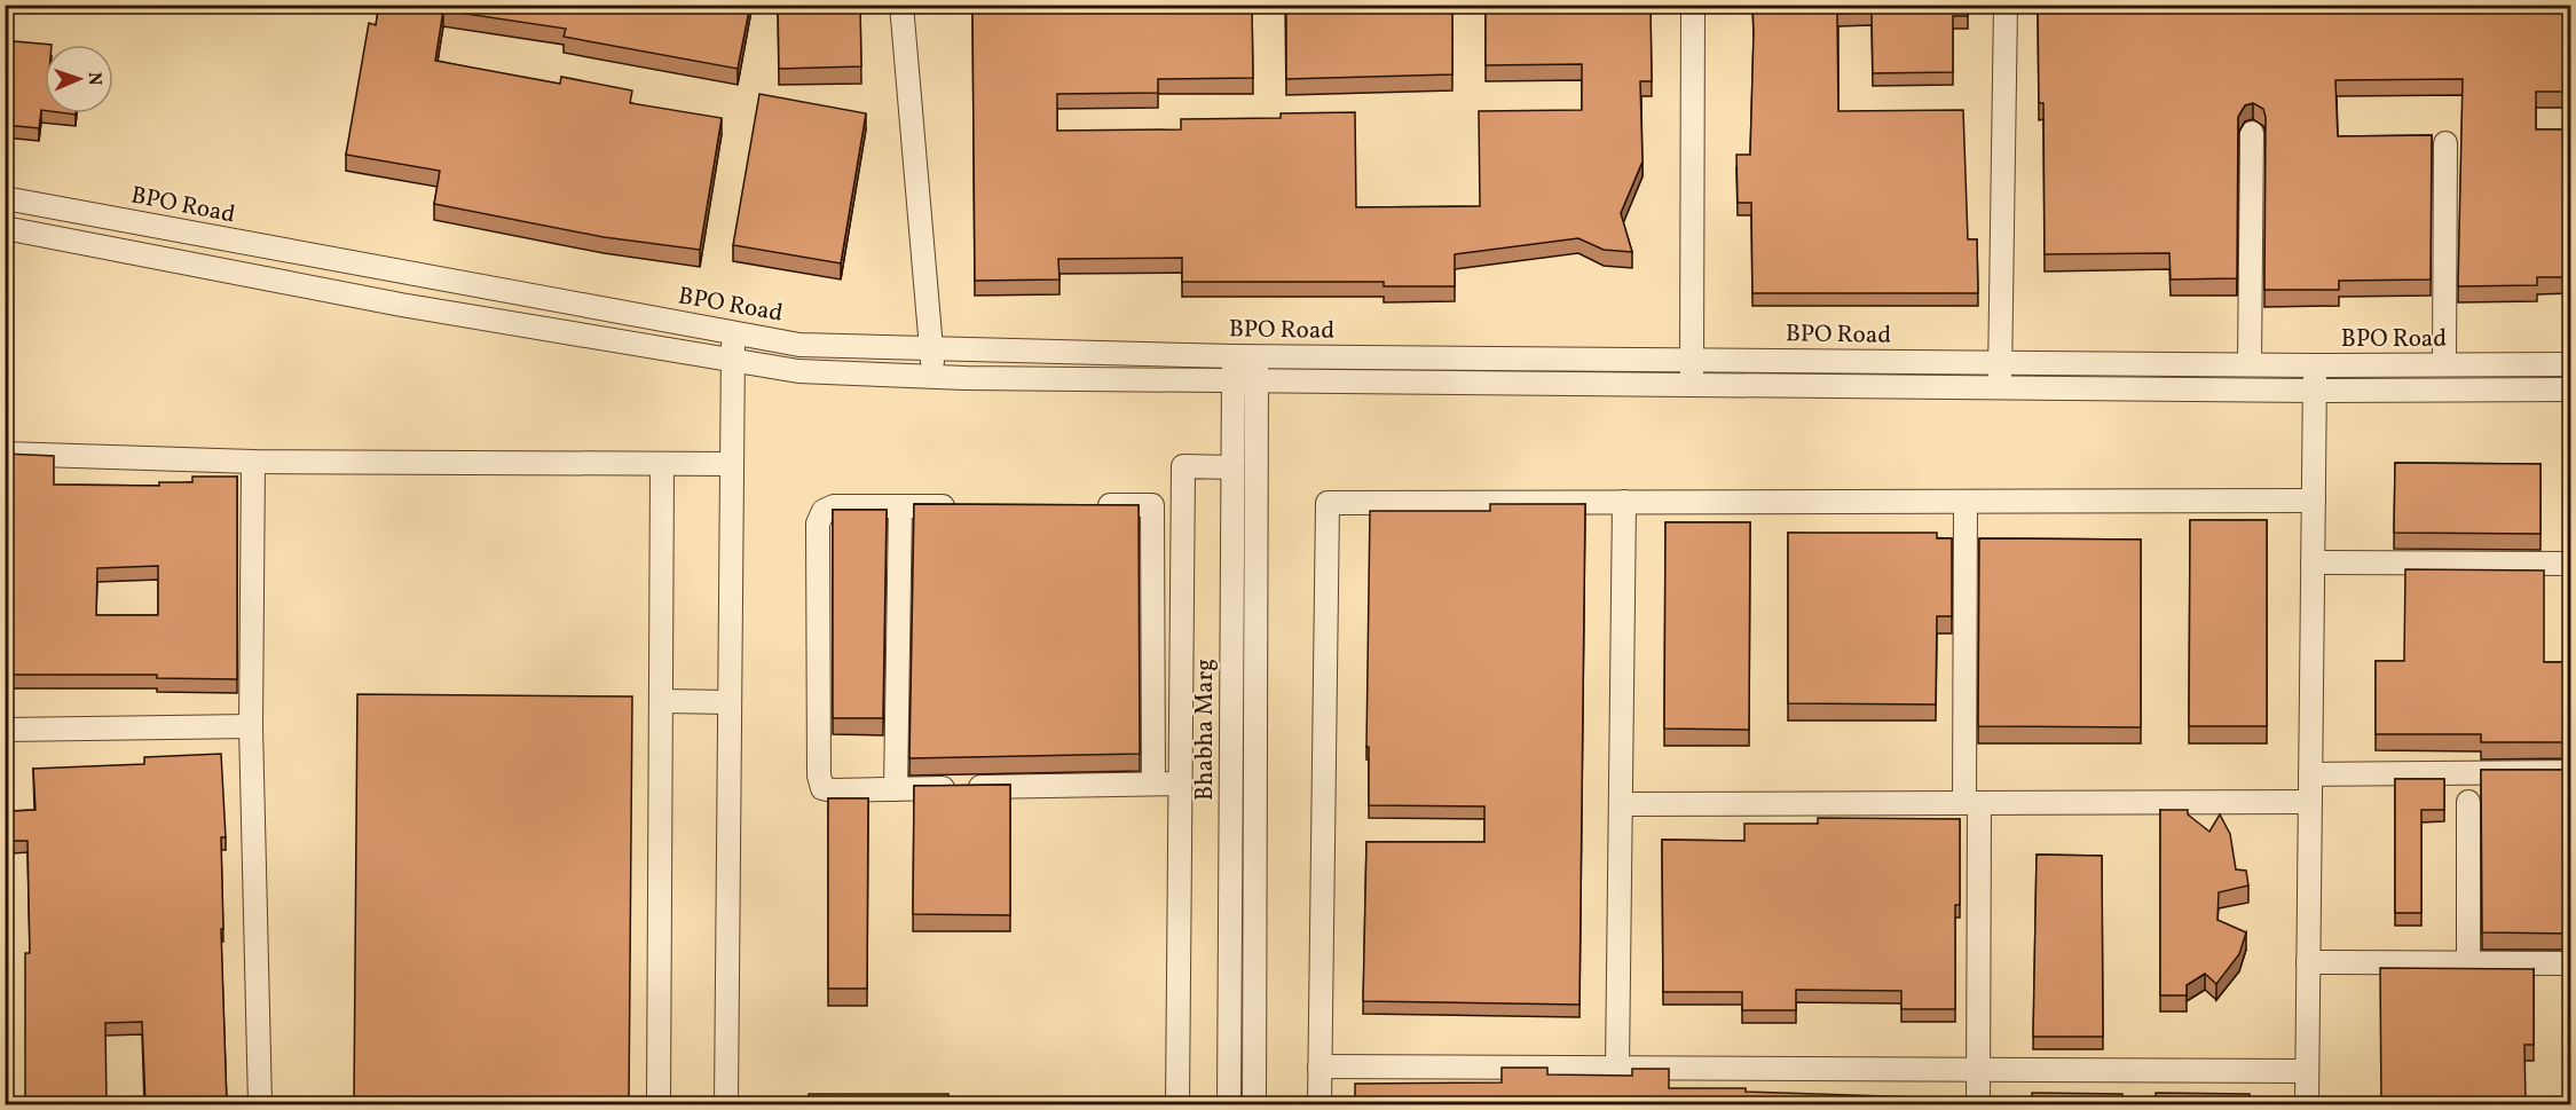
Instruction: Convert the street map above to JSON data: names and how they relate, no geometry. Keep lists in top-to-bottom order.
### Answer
{
  "streets": {
    "street": ["BPO Road", "Bhabha Marg"]
  },
  "crossings": [
    ["BPO Road", "Bhabha Marg"]
  ],
  "north": "right"
}
